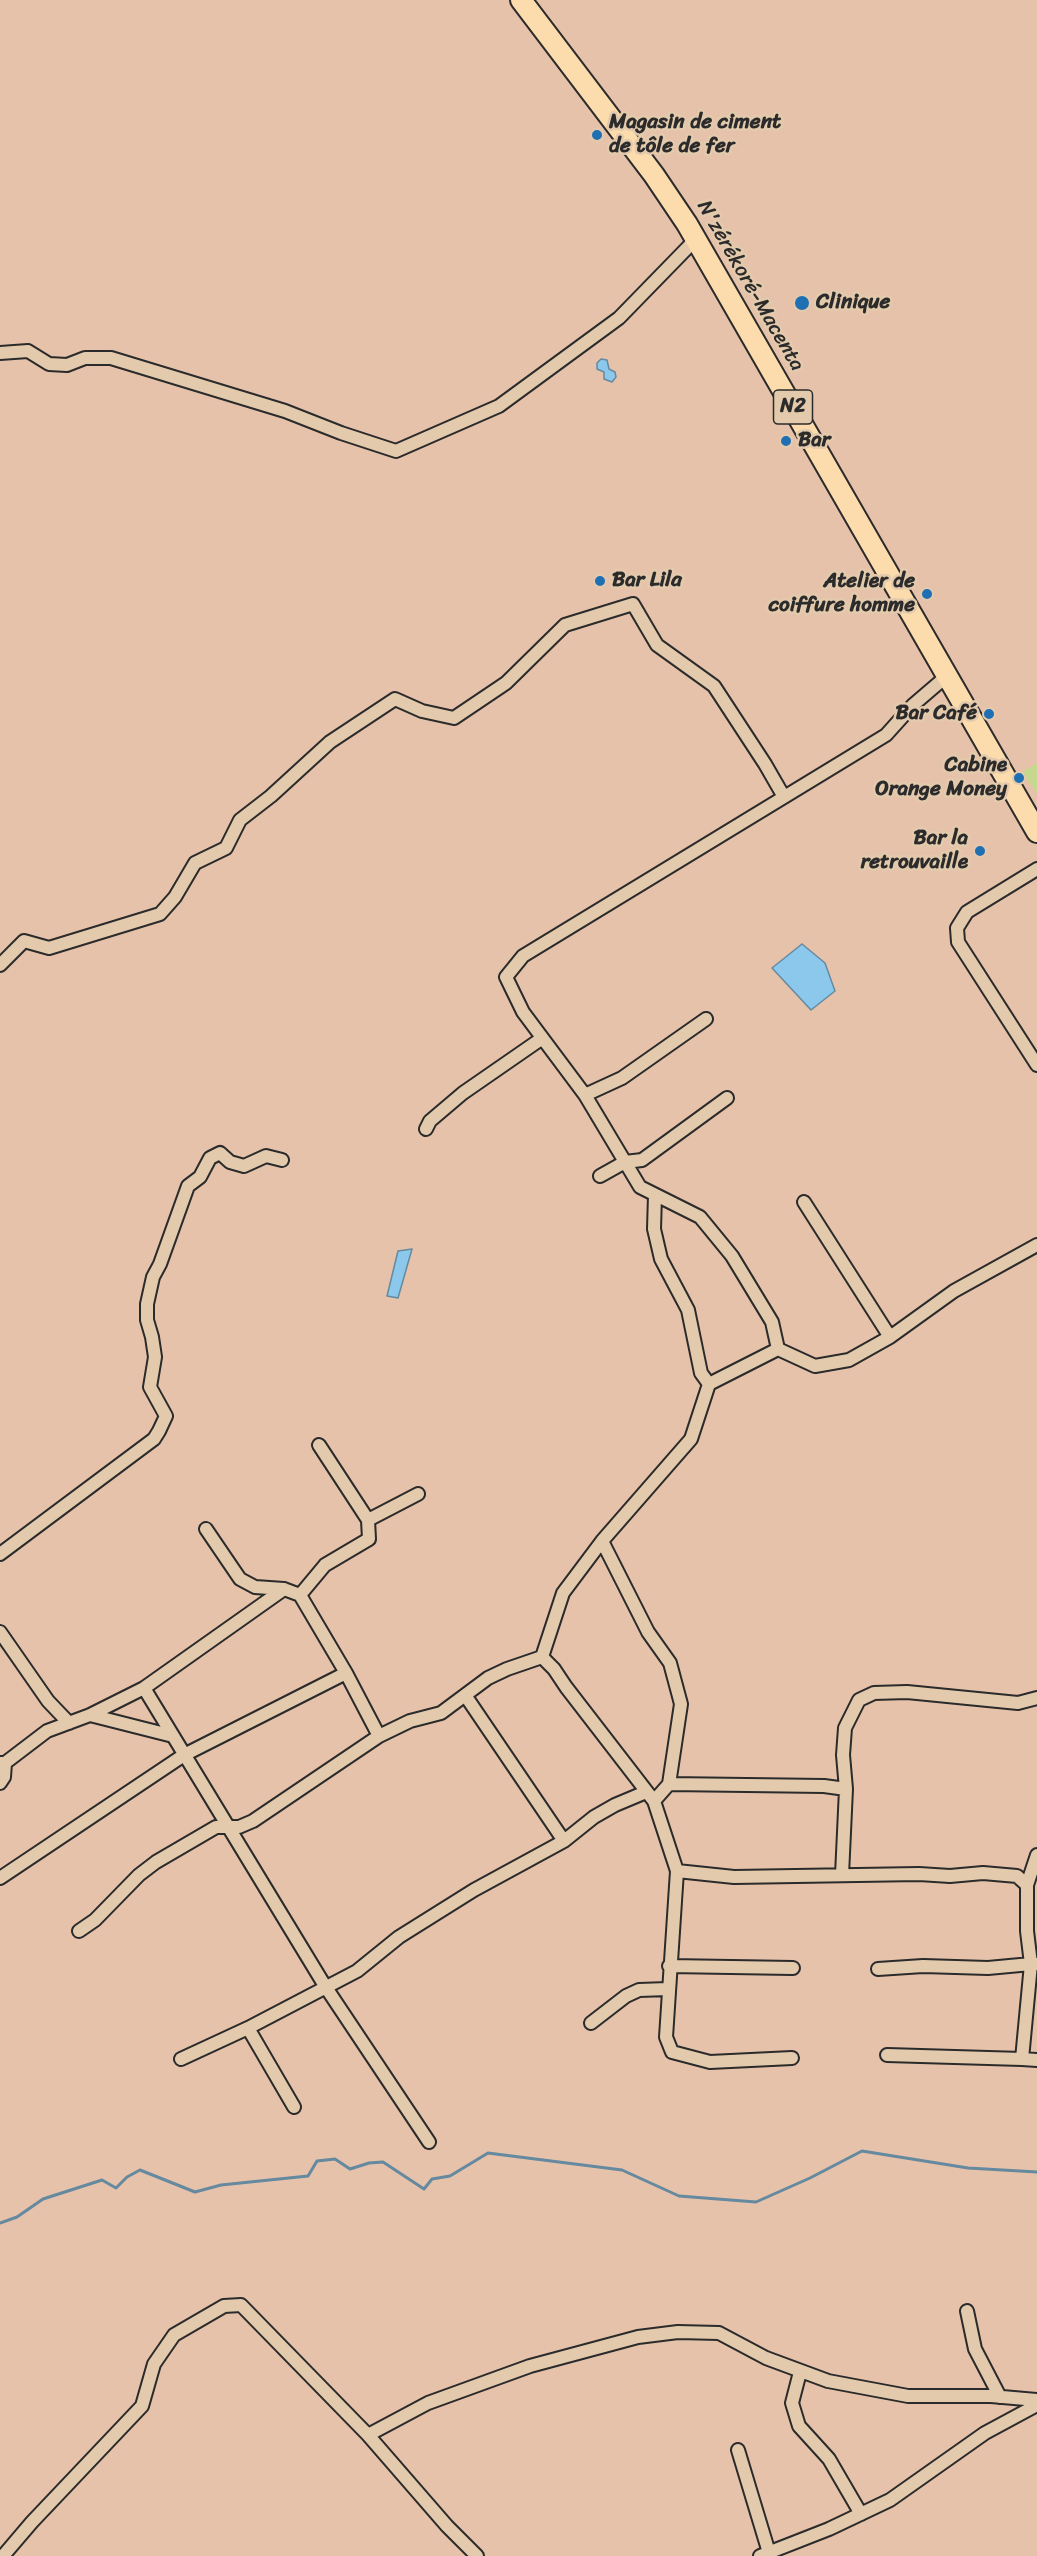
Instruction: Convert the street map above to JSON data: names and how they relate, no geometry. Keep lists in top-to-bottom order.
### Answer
{
  "streets": {
    "highway": ["N'zérékoré-Macenta", "N2"]
  },
  "places": [
    "Magasin de ciment de tôle de fer",
    "Clinique",
    "Bar",
    "Bar Lila",
    "Atelier de coiffure homme",
    "Bar Café",
    "Cabine Orange Money",
    "Bar la retrouvaille"
  ]
}
